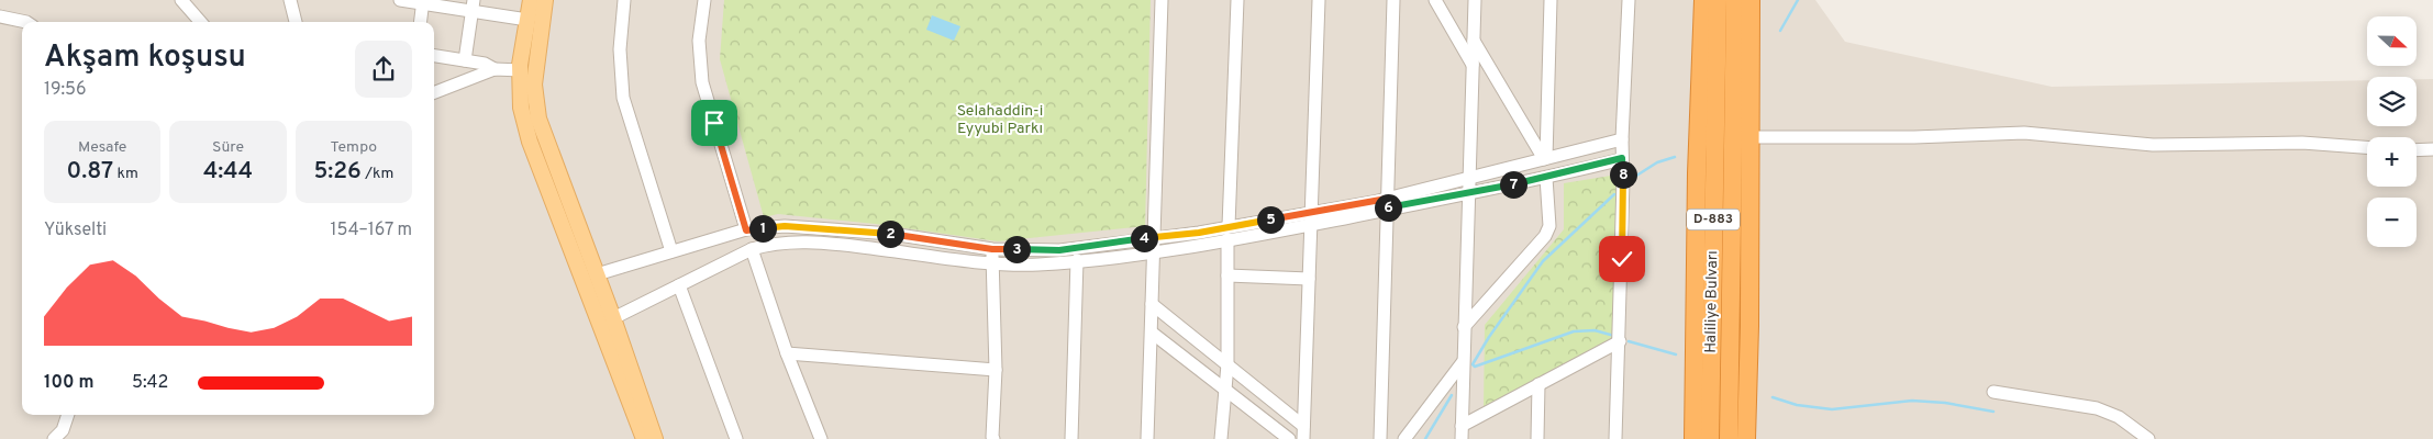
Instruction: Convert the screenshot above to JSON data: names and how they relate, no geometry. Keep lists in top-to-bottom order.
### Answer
{
  "streets": {
    "highway": ["D-883", "Haliliye Bulvarı"]
  },
  "parks": ["Selahaddin-i Eyyubi Parkı"],
  "north": "right",
  "page": {
    "map_buttons": ["+", "−"],
    "heading": ["Akşam koşusu", "19:56"],
    "stats": [
      ["Mesafe", "0.87 km"],
      ["Süre", "4:44"],
      ["Tempo", "5:26 /km"]
    ],
    "pins": [
      "8",
      "7",
      "6",
      "5",
      "1",
      "2",
      "4",
      "3"
    ],
    "chart": ["Yükselti", "154–167 m"],
    "list": [
      {
        "name": "100 m",
        "note": "5:42"
      }
    ]
  }
}
